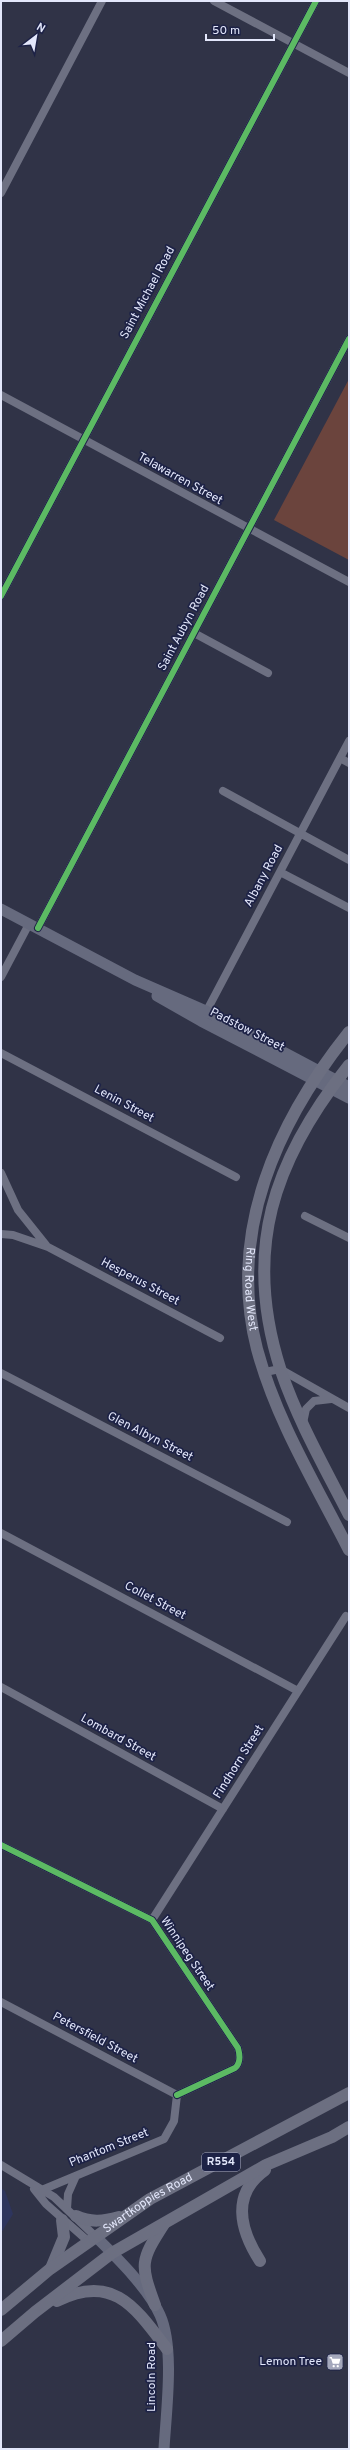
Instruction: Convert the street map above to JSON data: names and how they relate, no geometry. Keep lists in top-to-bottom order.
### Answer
{
  "streets": {
    "main road": ["Ring Road West", "R554", "Swartkoppies Road"],
    "street": [
      "Saint Michael Road",
      "Telawarren Street",
      "Saint Aubyn Road",
      "Albany Road",
      "Padstow Street",
      "Lenin Street",
      "Hesperus Street",
      "Glen Albyn Street",
      "Collet Street",
      "Lombard Street",
      "Findhorn Street",
      "Winnipeg Street",
      "Petersfield Street",
      "Phantom Street",
      "Lincoln Road"
    ]
  },
  "crossings": [
    ["Saint Michael Road", "Telawarren Street"],
    ["Telawarren Street", "Saint Aubyn Road"],
    ["Saint Aubyn Road", "Padstow Street"],
    ["Albany Road", "Padstow Street"],
    ["Padstow Street", "Ring Road West"],
    ["Collet Street", "Findhorn Street"],
    ["Lombard Street", "Findhorn Street"],
    ["Findhorn Street", "Winnipeg Street"],
    ["Winnipeg Street", "Petersfield Street"],
    ["Winnipeg Street", "Phantom Street"],
    ["Petersfield Street", "Phantom Street"],
    ["Swartkoppies Road", "Lincoln Road"]
  ],
  "places": {
    "supermarket": ["Lemon Tree"]
  },
  "scale_bar": "50 m",
  "north": "top right"
}
